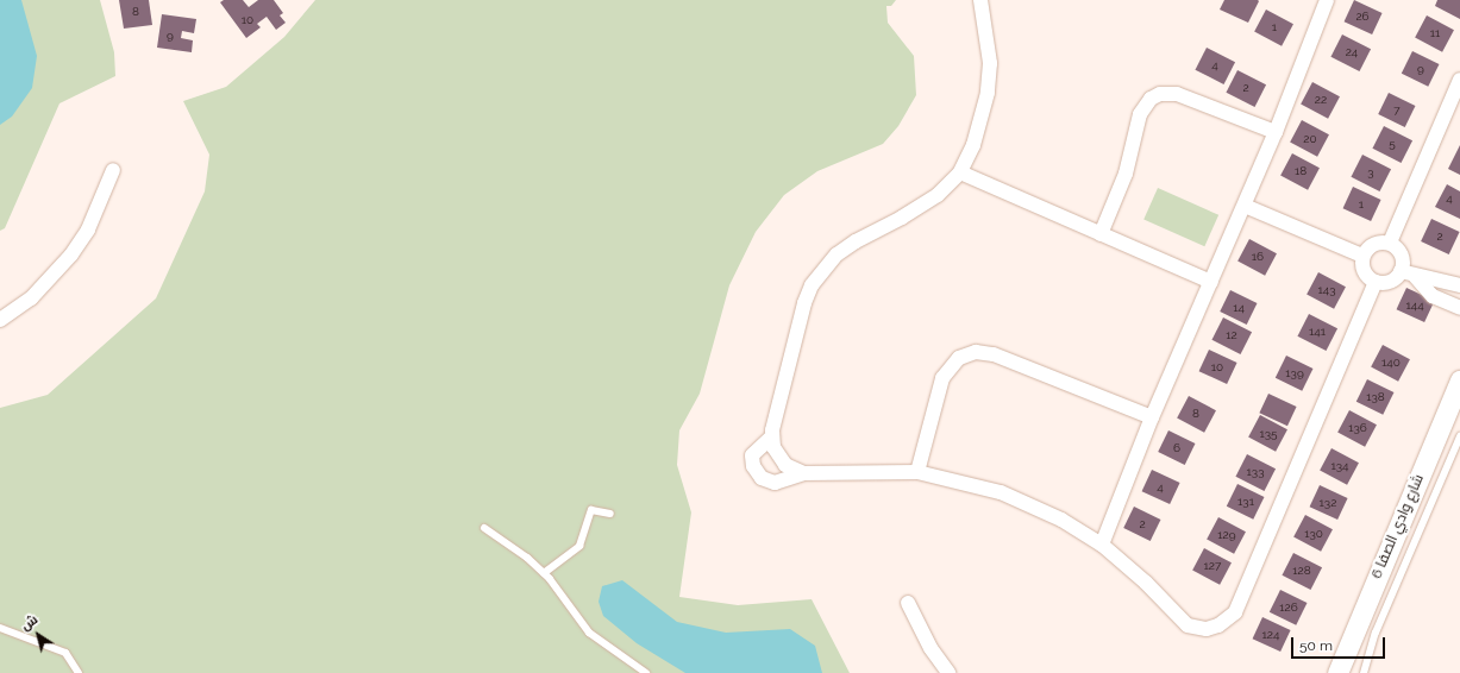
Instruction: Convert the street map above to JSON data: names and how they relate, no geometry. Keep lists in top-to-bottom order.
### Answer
{
  "streets": {
    "main road": ["شارع وادي الصفا 6"]
  },
  "house_numbers": [
    "8",
    "26",
    "10",
    "1",
    "11",
    "9",
    "24",
    "4",
    "9",
    "2",
    "22",
    "7",
    "20",
    "5",
    "18",
    "3",
    "4",
    "1",
    "2",
    "16",
    "143",
    "144",
    "14",
    "141",
    "12",
    "140",
    "10",
    "139",
    "138",
    "8",
    "136",
    "135",
    "6",
    "134",
    "133",
    "4",
    "131",
    "132",
    "2",
    "130",
    "129",
    "127",
    "128",
    "126",
    "124"
  ],
  "scale_bar": "50 m",
  "north": "top left"
}
